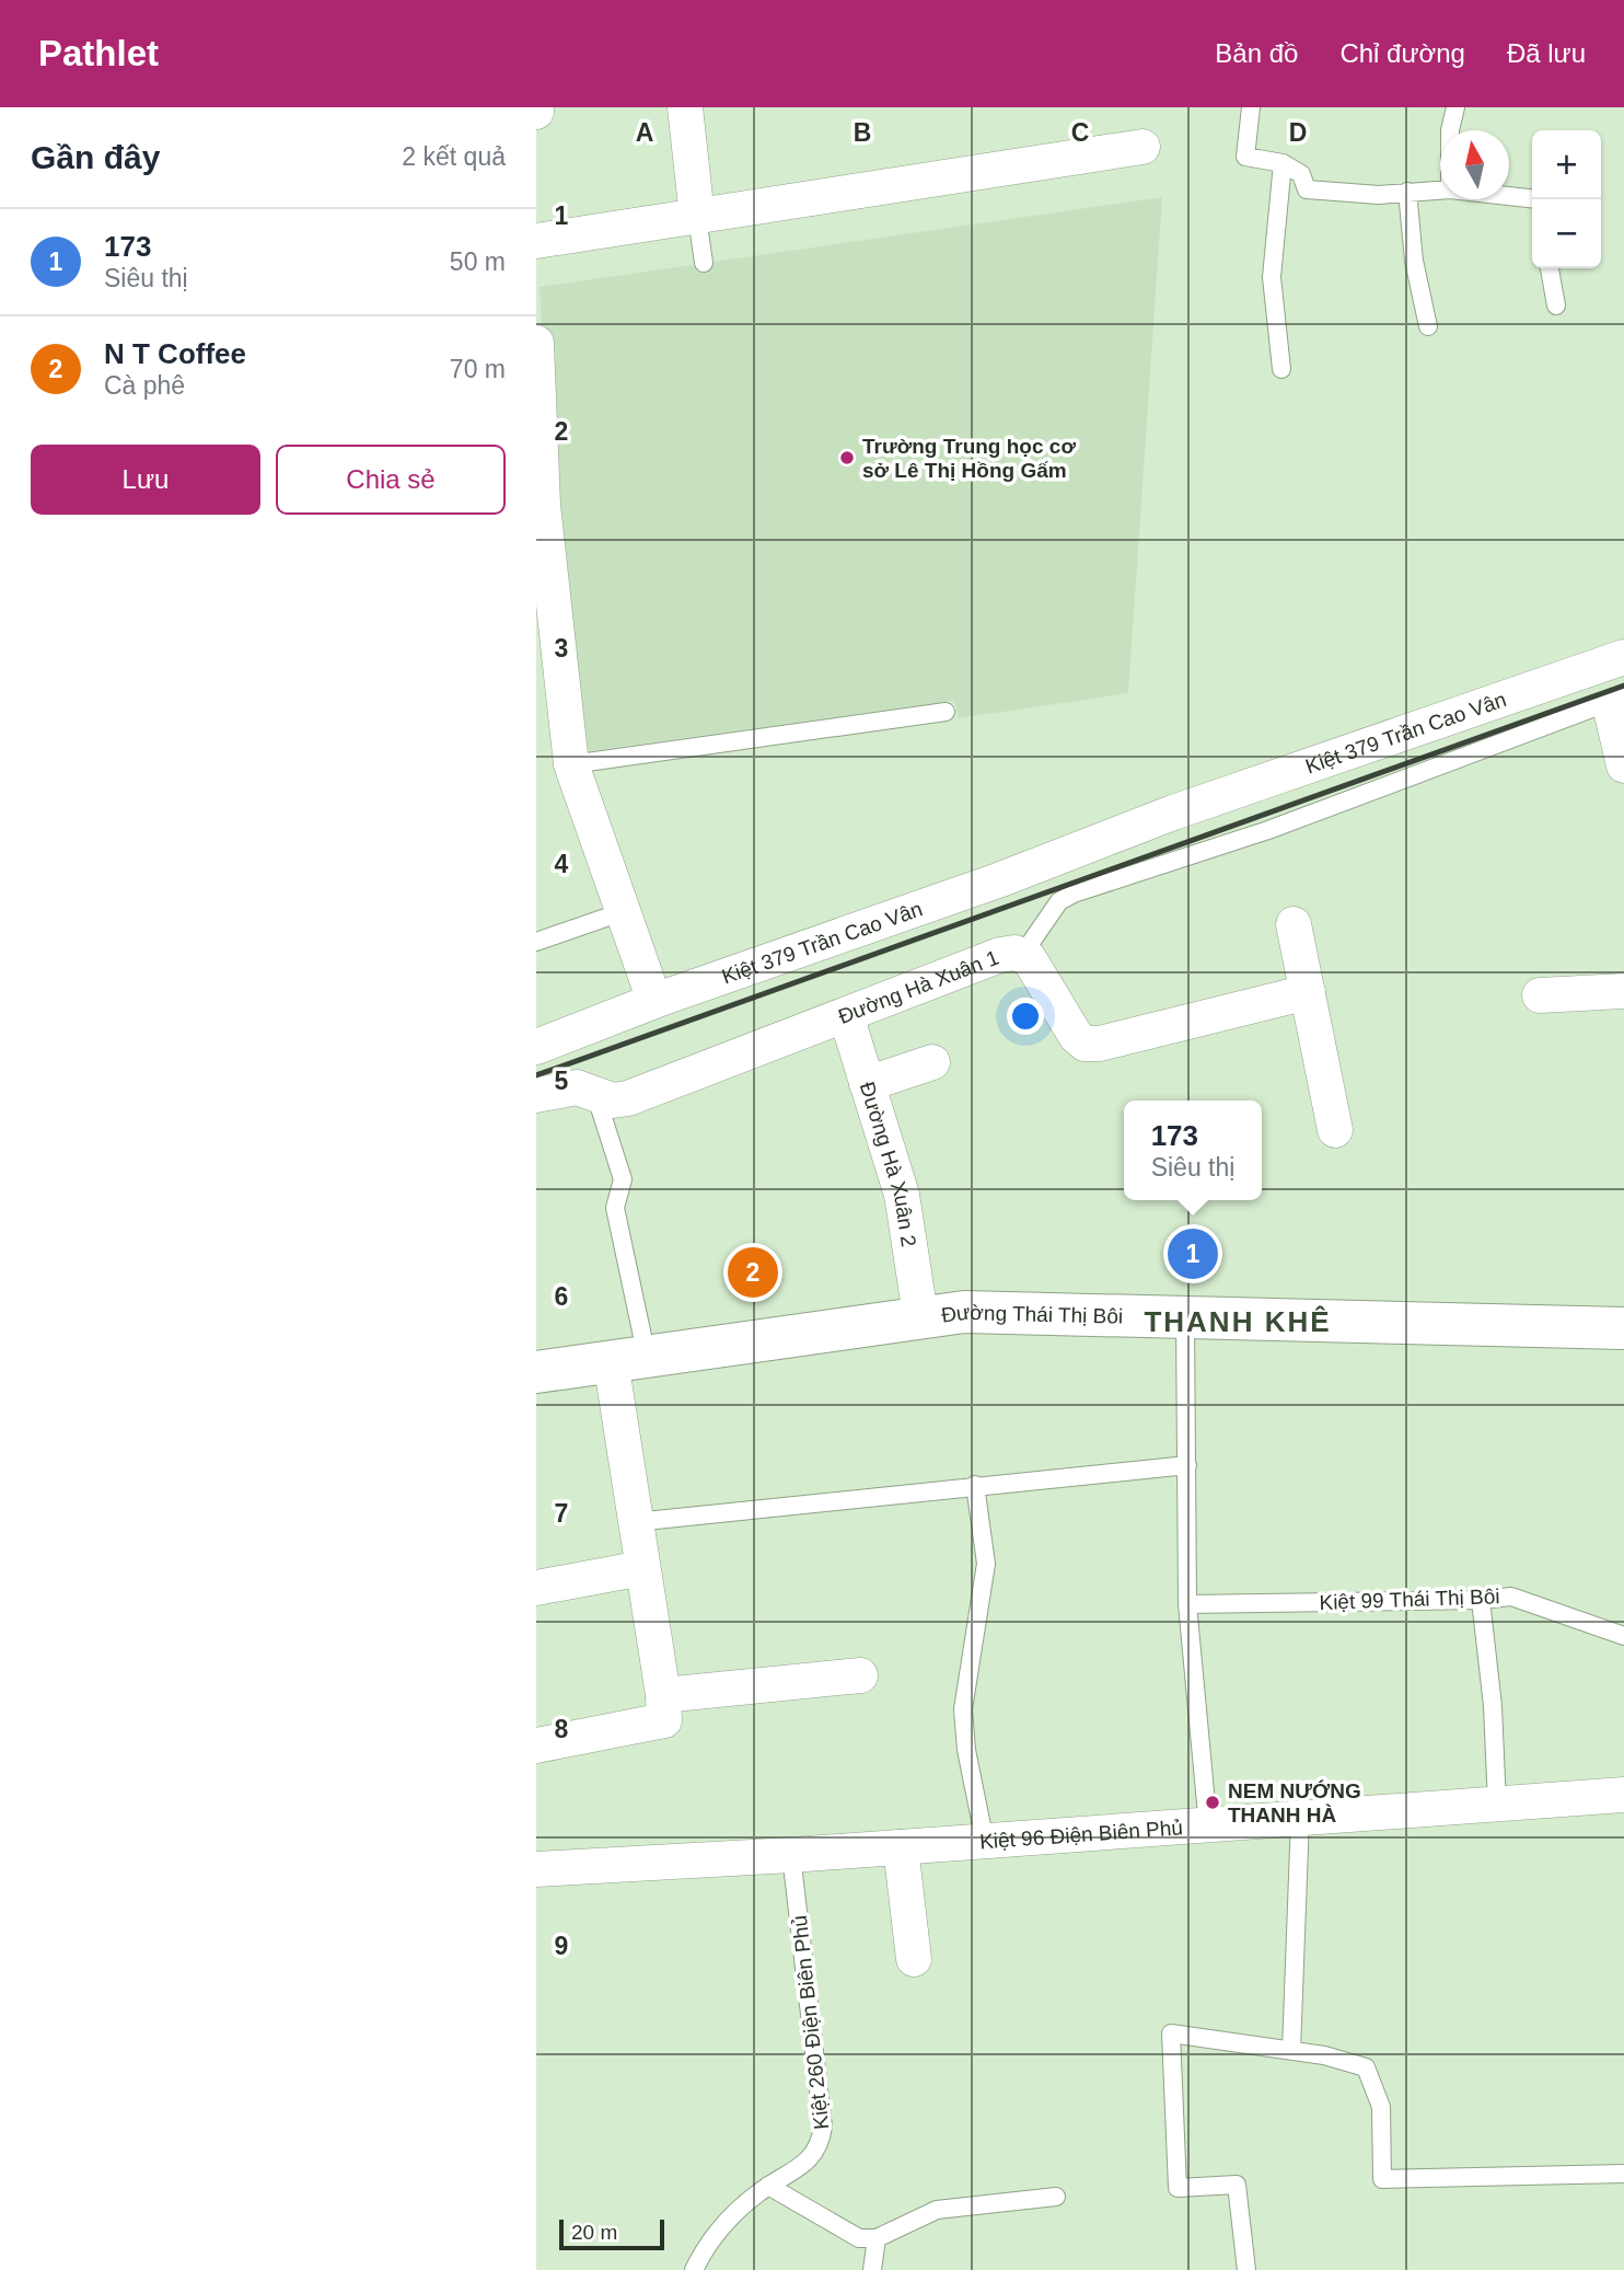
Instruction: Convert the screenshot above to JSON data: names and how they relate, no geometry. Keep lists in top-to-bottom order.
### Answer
{
  "streets": {
    "street": [
      "Kiệt 379 Trần Cao Vân",
      "Đường Hà Xuân 1",
      "Đường Hà Xuân 2",
      "Đường Thái Thị Bôi",
      "Kiệt 96 Điện Biên Phủ"
    ],
    "lane": ["Kiệt 99 Thái Thị Bôi", "Kiệt 260 Điện Biên Phủ"]
  },
  "crossings": [
    ["Đường Hà Xuân 1", "Đường Hà Xuân 2"],
    ["Đường Hà Xuân 2", "Đường Thái Thị Bôi"],
    ["Kiệt 96 Điện Biên Phủ", "Kiệt 260 Điện Biên Phủ"]
  ],
  "districts": ["THANH KHÊ"],
  "places": ["Trường Trung học cơ sở Lê Thị Hồng Gấm", "NEM NƯỚNG THANH HÀ"],
  "scale_bar": "20 m",
  "north": "top",
  "page": {
    "header": "Pathlet",
    "nav": ["Bản đồ", "Chỉ đường", "Đã lưu"],
    "heading": ["Gần đây", "2 kết quả"],
    "map_buttons": ["+", "−"],
    "list": [
      {
        "mark": "1",
        "name": "173",
        "note": "Siêu thị",
        "value": "50 m"
      },
      {
        "mark": "2",
        "name": "N T Coffee",
        "note": "Cà phê",
        "value": "70 m"
      }
    ],
    "buttons": ["Lưu", "Chia sẻ"],
    "popup": ["173", "Siêu thị"],
    "pins": ["1", "2"],
    "scale": "20 m"
  },
  "grid": {
    "columns": [
      "A",
      "B",
      "C",
      "D"
    ],
    "rows": [
      "1",
      "2",
      "3",
      "4",
      "5",
      "6",
      "7",
      "8",
      "9"
    ]
  }
}
